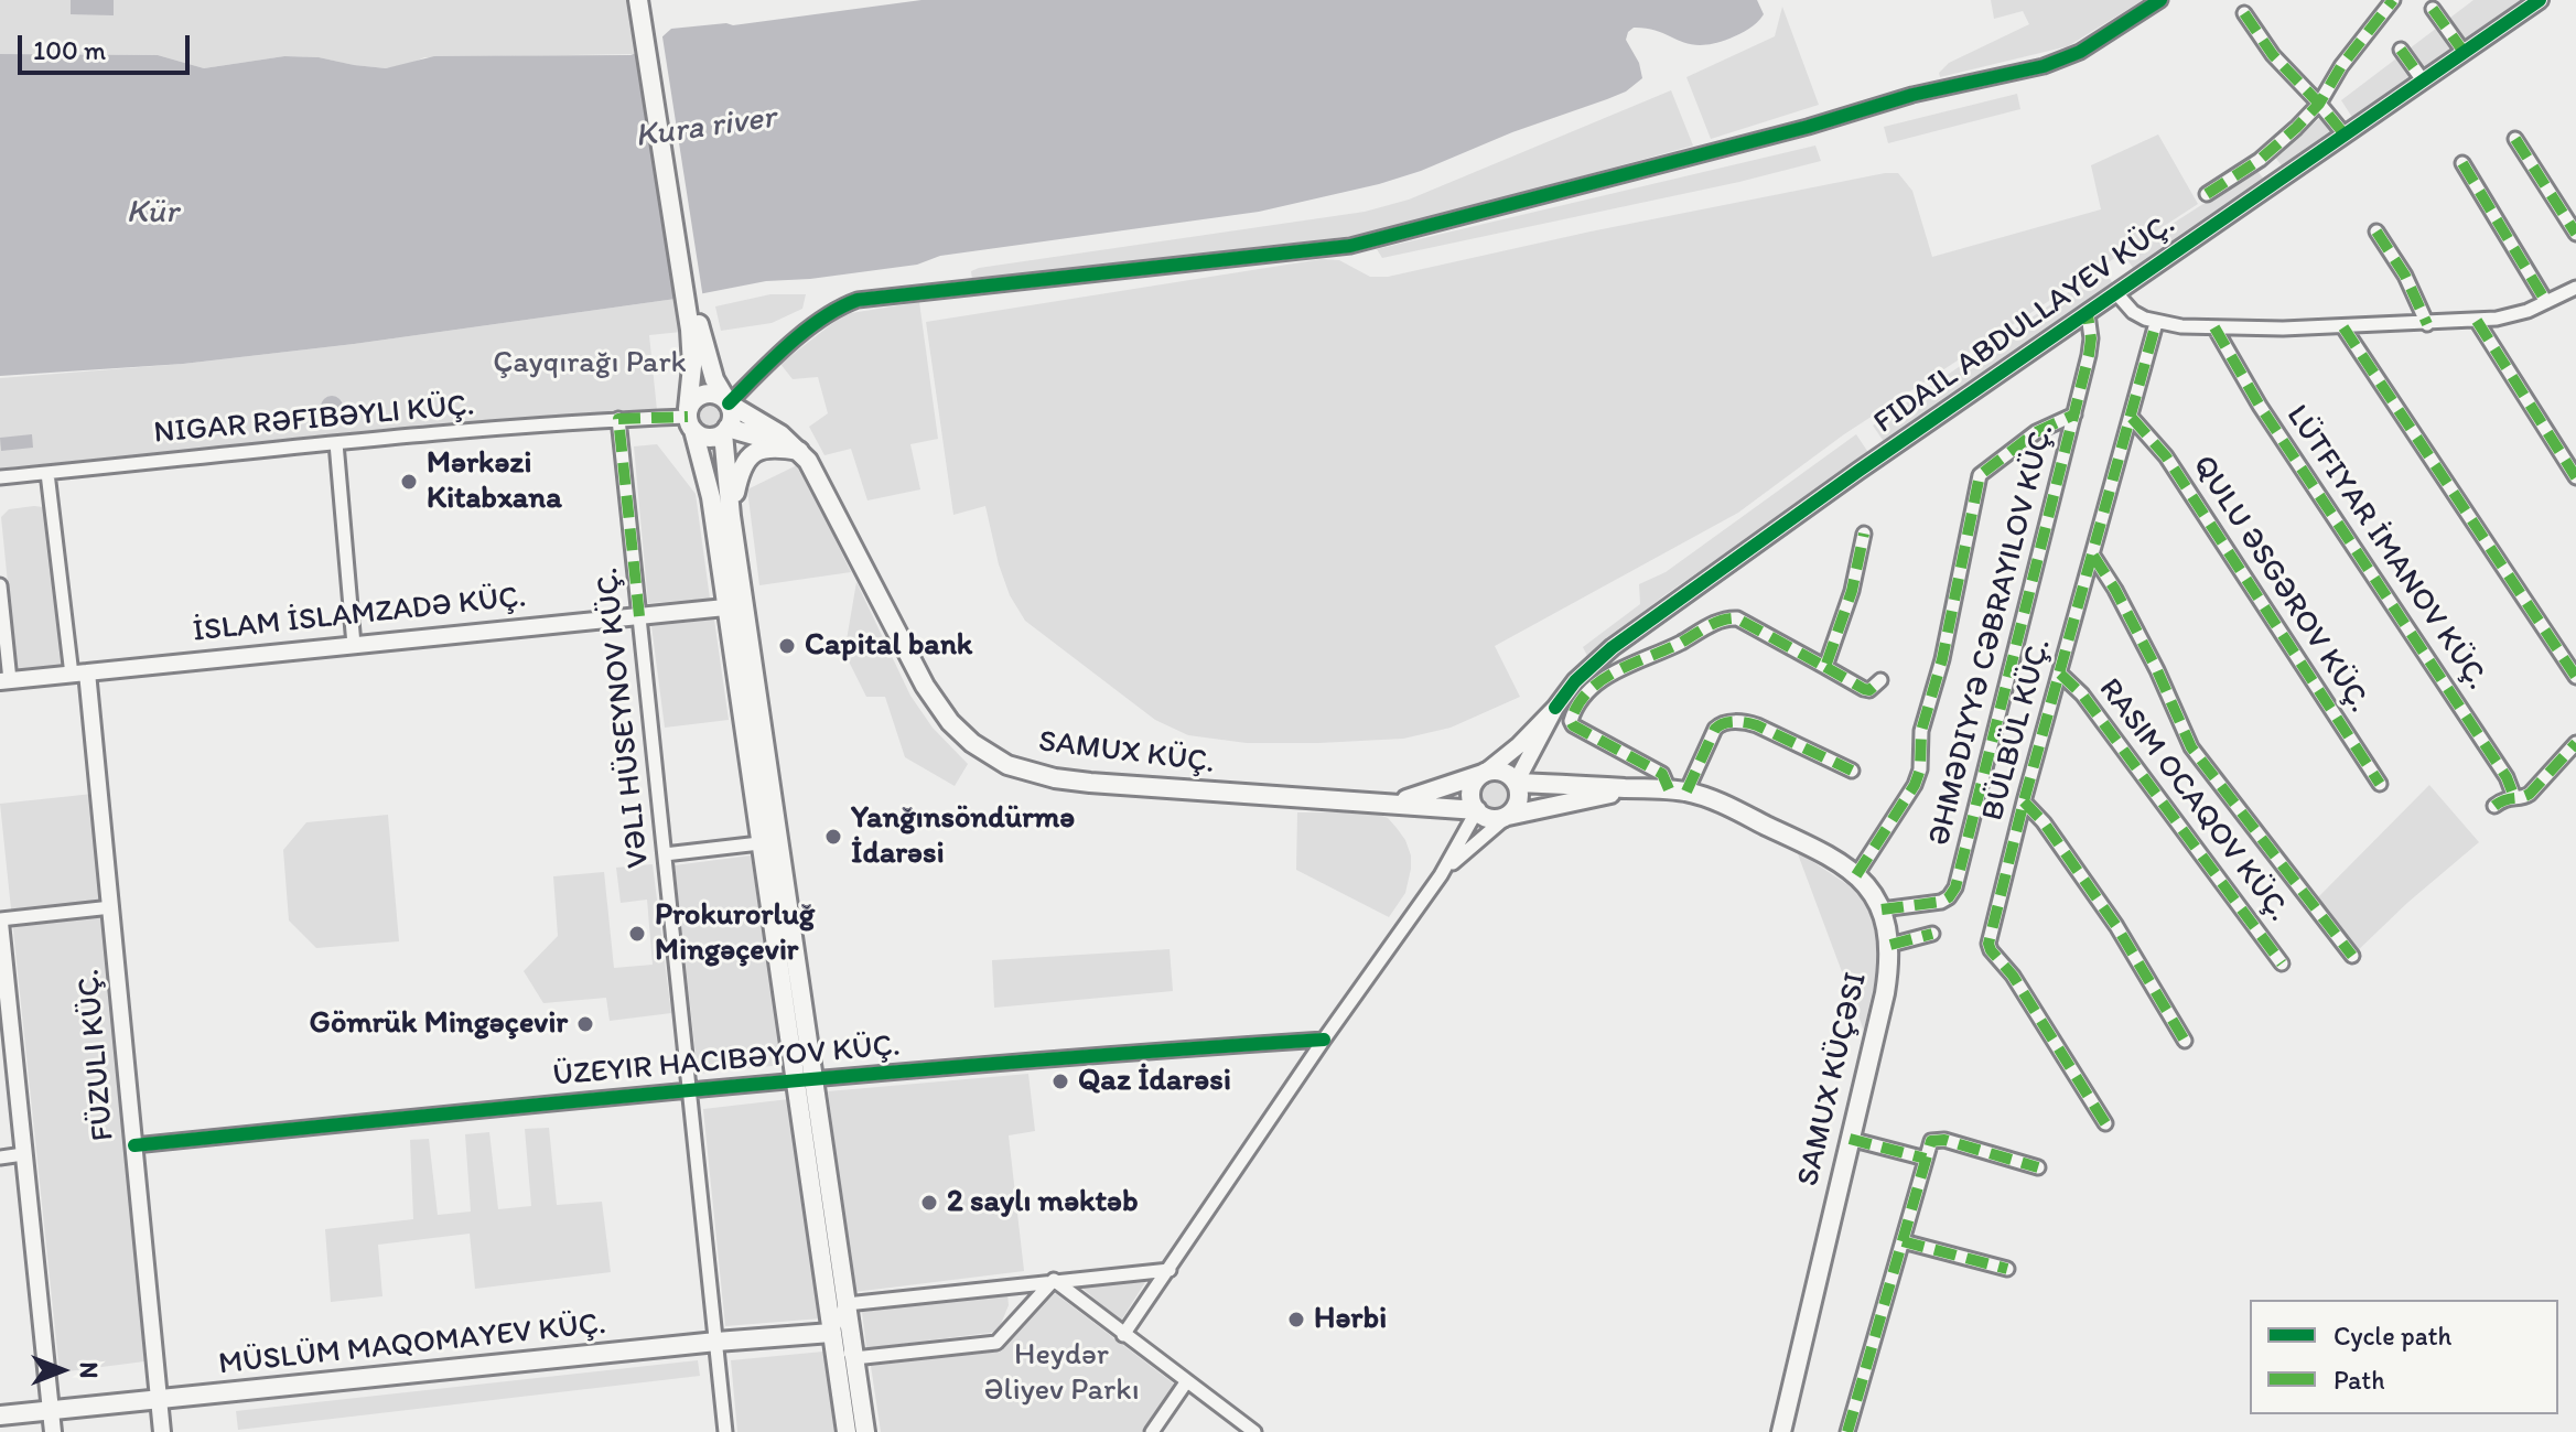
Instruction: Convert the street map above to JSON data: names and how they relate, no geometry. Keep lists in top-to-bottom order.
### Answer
{
  "streets": {
    "main road": ["SAMUX KÜÇ.", "SAMUX KÜÇƏSI", "MÜSLÜM MAQOMAYEV KÜÇ."],
    "street": [
      "FIDAIL ABDULLAYEV KÜÇ.",
      "NIGAR RƏFIBƏYLI KÜÇ.",
      "LÜTFIYAR İMANOV KÜÇ.",
      "QULU ƏSGƏROV KÜÇ.",
      "İSLAM İSLAMZADƏ KÜÇ.",
      "VƏLI HÜSEYNOV KÜÇ.",
      "BÜLBÜL KÜÇ.",
      "RASIM OCAQOV KÜÇ.",
      "FÜZULI KÜÇ."
    ],
    "cycle path": ["ÜZEYIR HACIBƏYOV KÜÇ."]
  },
  "crossings": [
    ["NIGAR RƏFIBƏYLI KÜÇ.", "VƏLI HÜSEYNOV KÜÇ."],
    ["NIGAR RƏFIBƏYLI KÜÇ.", "SAMUX KÜÇ."],
    ["QULU ƏSGƏROV KÜÇ.", "BÜLBÜL KÜÇ."],
    ["İSLAM İSLAMZADƏ KÜÇ.", "VƏLI HÜSEYNOV KÜÇ."],
    ["İSLAM İSLAMZADƏ KÜÇ.", "FÜZULI KÜÇ."],
    ["VƏLI HÜSEYNOV KÜÇ.", "MÜSLÜM MAQOMAYEV KÜÇ."],
    ["BÜLBÜL KÜÇ.", "RASIM OCAQOV KÜÇ."],
    ["FÜZULI KÜÇ.", "MÜSLÜM MAQOMAYEV KÜÇ."]
  ],
  "water": ["Kura river", "Kür"],
  "parks": ["Çayqırağı Park", "Heydər Əliyev Parkı"],
  "places": [
    "Mərkəzi Kitabxana",
    "Capital bank",
    "Yanğınsöndürmə İdarəsi",
    "Prokurorluğ Mingəçevir",
    "Gömrük Mingəçevir",
    "Qaz İdarəsi",
    "2 saylı məktəb",
    "Hərbi"
  ],
  "legend": ["Cycle path", "Path"],
  "scale_bar": "100 m",
  "north": "right"
}
